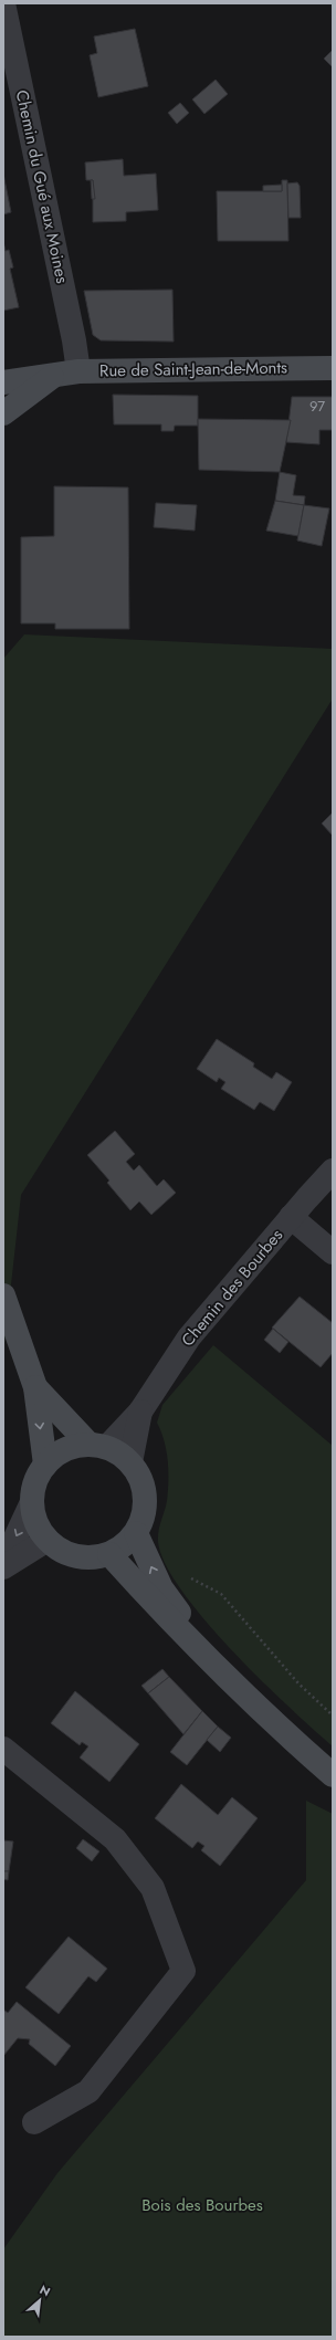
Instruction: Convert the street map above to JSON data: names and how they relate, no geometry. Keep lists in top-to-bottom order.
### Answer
{
  "streets": {
    "main road": ["Rue de Saint-Jean-de-Monts"],
    "street": ["Chemin du Gué aux Moines", "Chemin des Bourbes"]
  },
  "crossings": [
    ["Chemin du Gué aux Moines", "Rue de Saint-Jean-de-Monts"]
  ],
  "parks": ["Bois des Bourbes"],
  "house_numbers": ["97"],
  "north": "top right"
}
